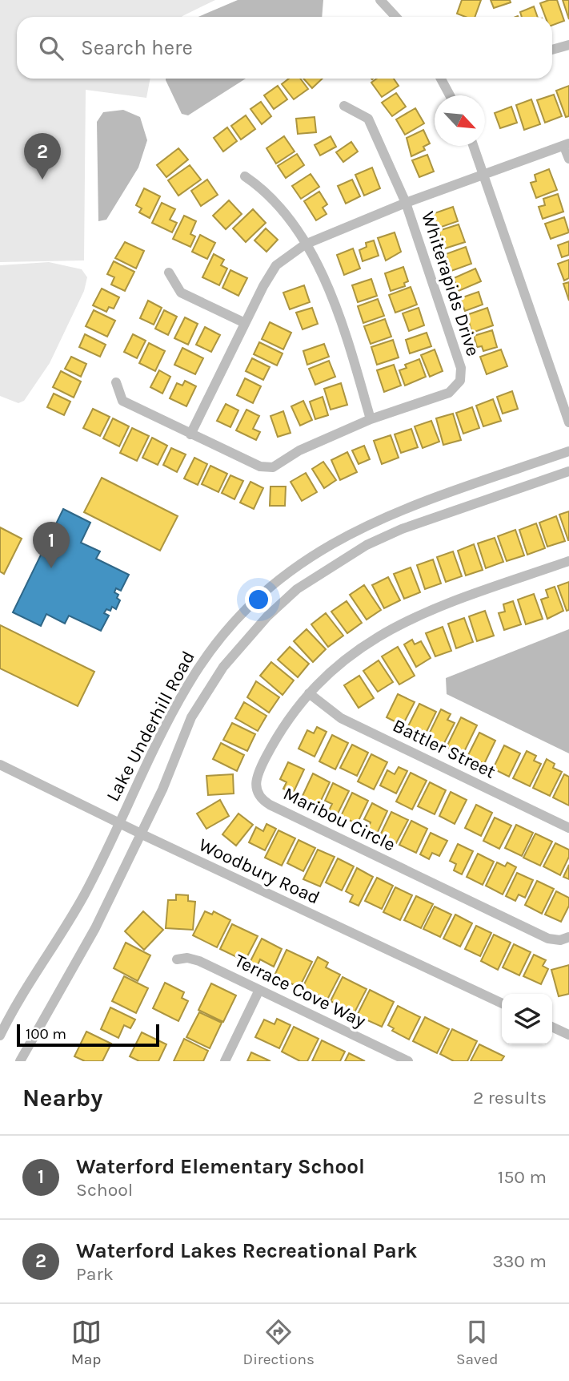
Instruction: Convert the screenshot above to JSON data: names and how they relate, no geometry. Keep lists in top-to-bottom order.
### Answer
{
  "streets": {
    "street": [
      "Whiterapids Drive",
      "Lake Underhill Road",
      "Battler Street",
      "Maribou Circle",
      "Woodbury Road",
      "Terrace Cove Way"
    ]
  },
  "crossings": [
    ["Lake Underhill Road", "Woodbury Road"],
    ["Battler Street", "Maribou Circle"]
  ],
  "scale_bar": "100 m",
  "north": "bottom right",
  "page": {
    "search": "Search here",
    "pins": ["2", "1"],
    "scale": "100 m",
    "heading": ["Nearby", "2 results"],
    "list": [
      {
        "mark": "1",
        "name": "Waterford Elementary School",
        "note": "School",
        "value": "150 m"
      },
      {
        "mark": "2",
        "name": "Waterford Lakes Recreational Park",
        "note": "Park",
        "value": "330 m"
      }
    ],
    "nav": ["Map", "Directions", "Saved"]
  }
}
